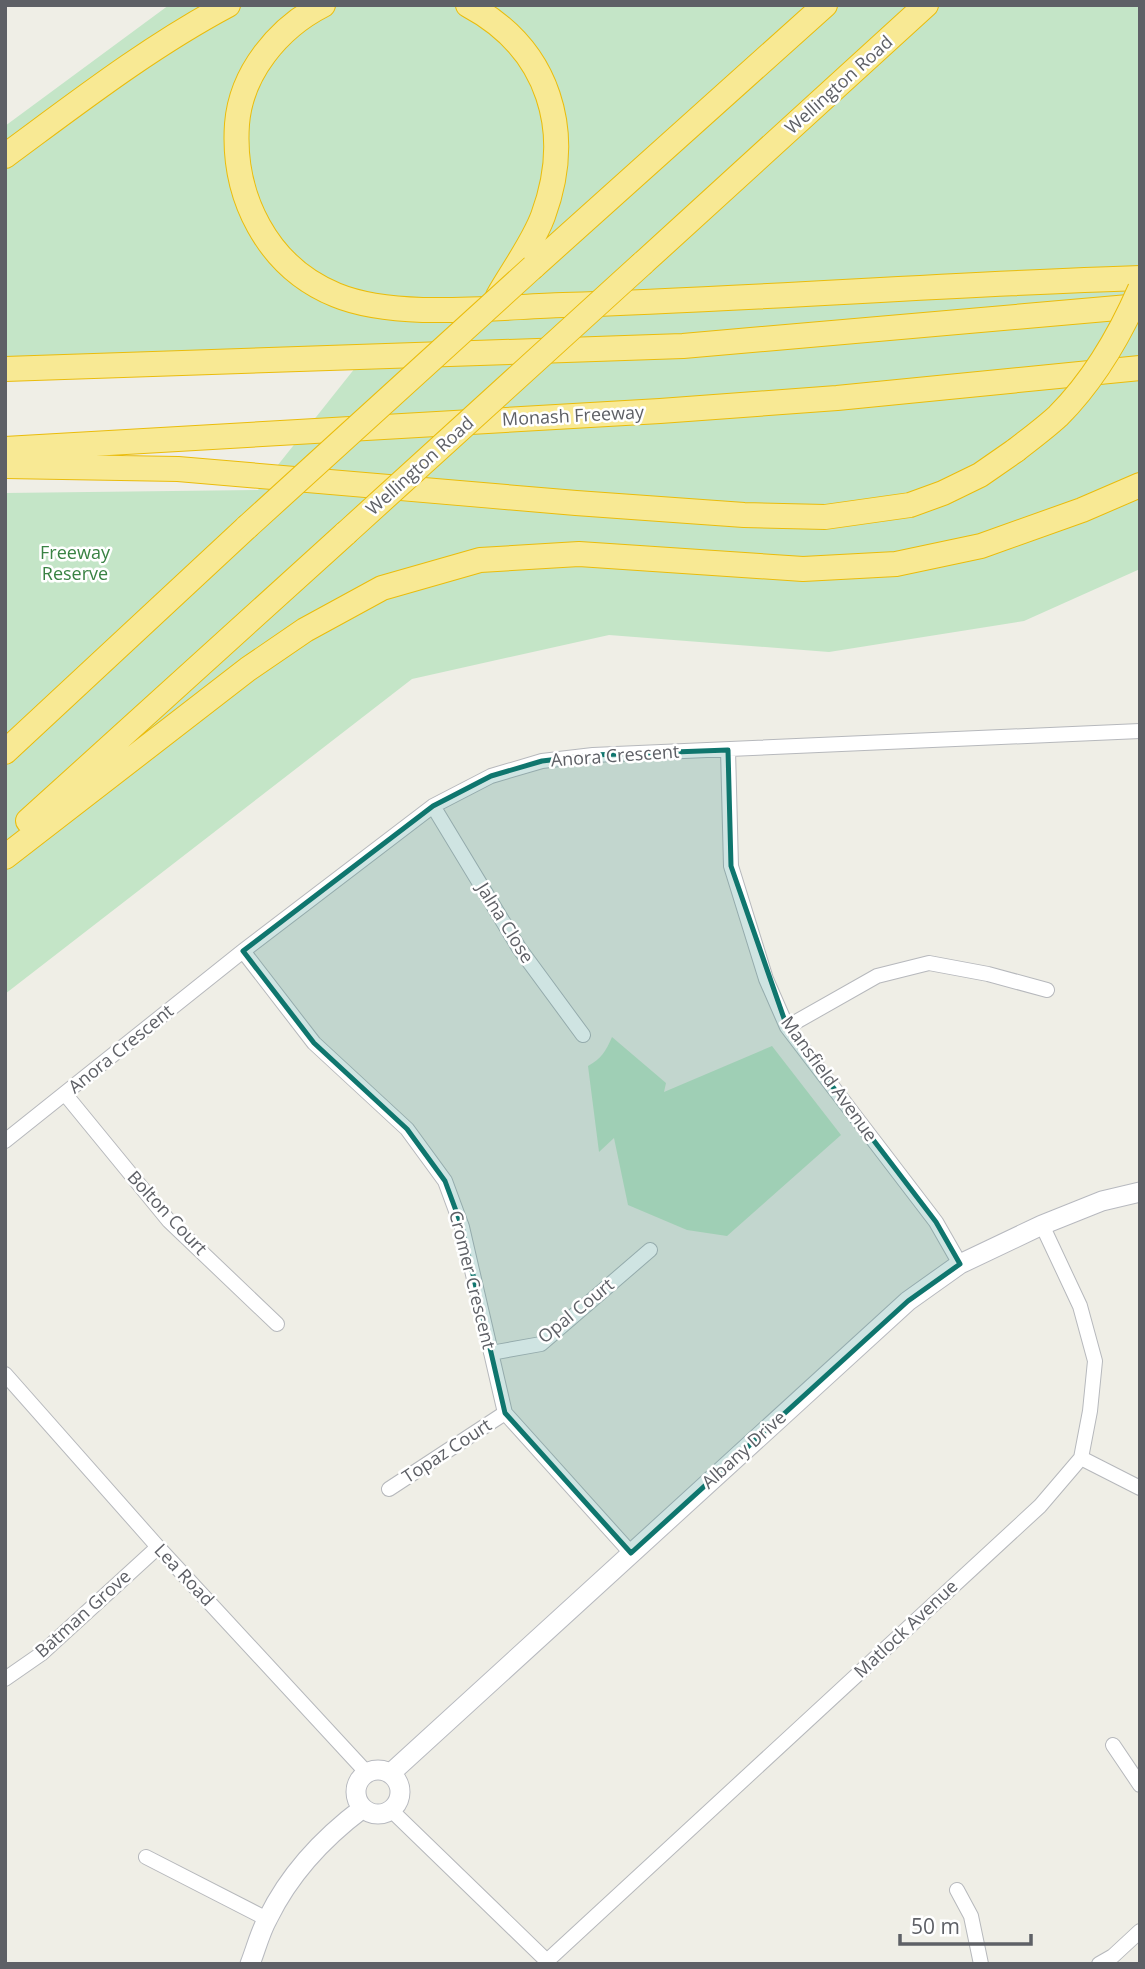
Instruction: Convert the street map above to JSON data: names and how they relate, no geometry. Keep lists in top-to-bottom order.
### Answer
{
  "streets": {
    "highway": ["Wellington Road", "Monash Freeway"],
    "street": [
      "Anora Crescent",
      "Jalna Close",
      "Mansfield Avenue",
      "Bolton Court",
      "Cromer Crescent",
      "Opal Court",
      "Albany Drive",
      "Topaz Court",
      "Lea Road",
      "Batman Grove",
      "Matlock Avenue"
    ]
  },
  "crossings": [
    ["Anora Crescent", "Jalna Close"],
    ["Anora Crescent", "Mansfield Avenue"],
    ["Anora Crescent", "Bolton Court"],
    ["Anora Crescent", "Cromer Crescent"],
    ["Mansfield Avenue", "Albany Drive"],
    ["Cromer Crescent", "Opal Court"],
    ["Cromer Crescent", "Albany Drive"],
    ["Cromer Crescent", "Topaz Court"],
    ["Albany Drive", "Lea Road"],
    ["Albany Drive", "Matlock Avenue"],
    ["Lea Road", "Batman Grove"]
  ],
  "parks": ["Freeway Reserve"],
  "scale_bar": "50 m"
}
